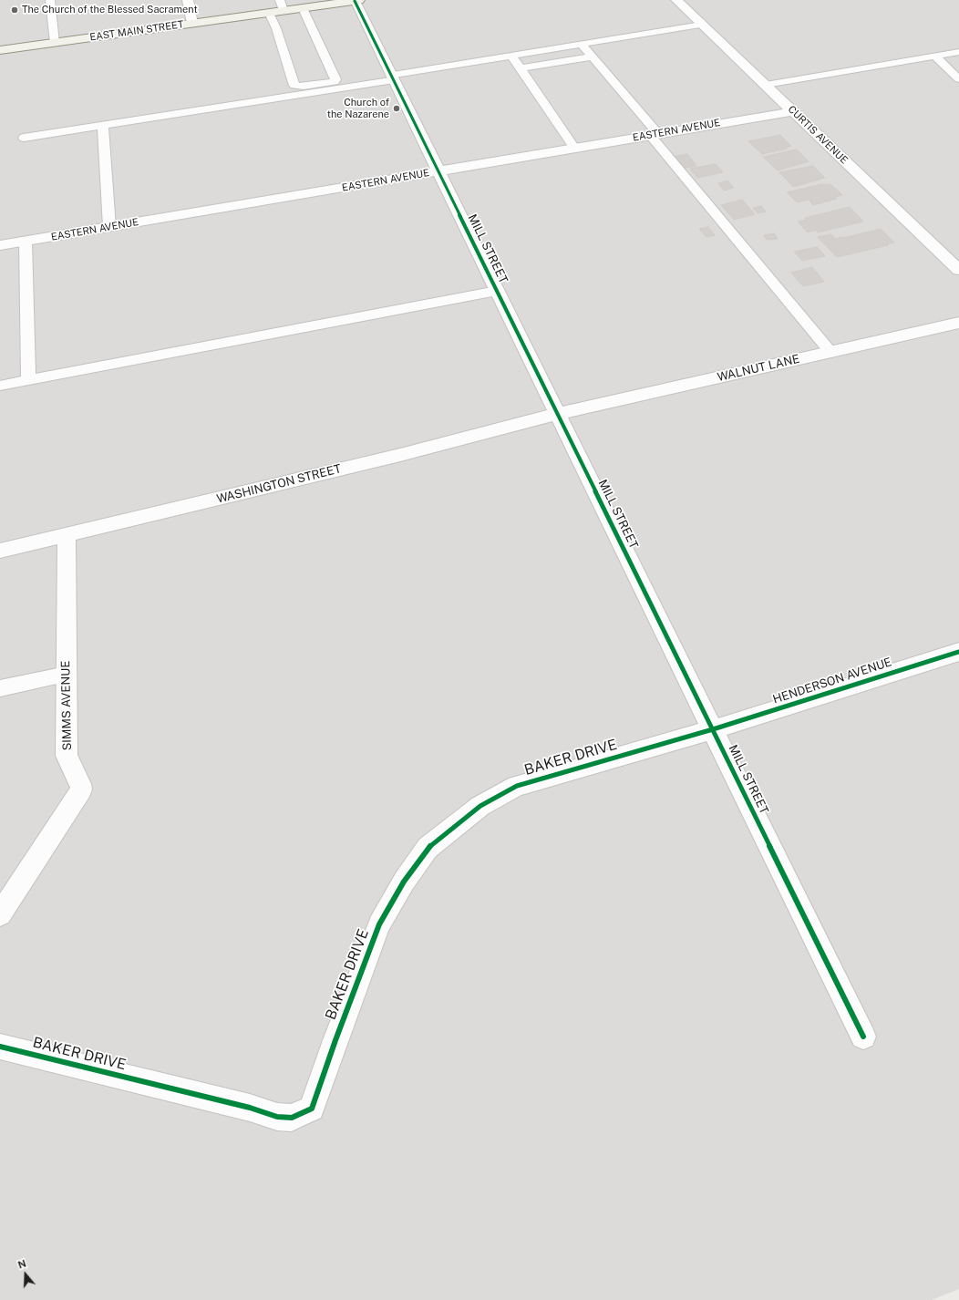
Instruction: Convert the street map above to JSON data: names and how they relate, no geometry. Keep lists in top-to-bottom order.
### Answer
{
  "streets": {
    "main road": ["EAST MAIN STREET"],
    "street": [
      "EASTERN AVENUE",
      "CURTIS AVENUE",
      "MILL STREET",
      "WALNUT LANE",
      "WASHINGTON STREET",
      "HENDERSON AVENUE",
      "SIMMS AVENUE",
      "BAKER DRIVE"
    ]
  },
  "crossings": [
    ["EAST MAIN STREET", "MILL STREET"],
    ["EASTERN AVENUE", "CURTIS AVENUE"],
    ["EASTERN AVENUE", "MILL STREET"],
    ["MILL STREET", "WALNUT LANE"],
    ["MILL STREET", "WASHINGTON STREET"],
    ["MILL STREET", "HENDERSON AVENUE"],
    ["MILL STREET", "BAKER DRIVE"],
    ["WALNUT LANE", "WASHINGTON STREET"],
    ["WASHINGTON STREET", "SIMMS AVENUE"],
    ["HENDERSON AVENUE", "BAKER DRIVE"]
  ],
  "places": ["The Church of the Blessed Sacrament", "Church of the Nazarene"],
  "north": "top"
}
